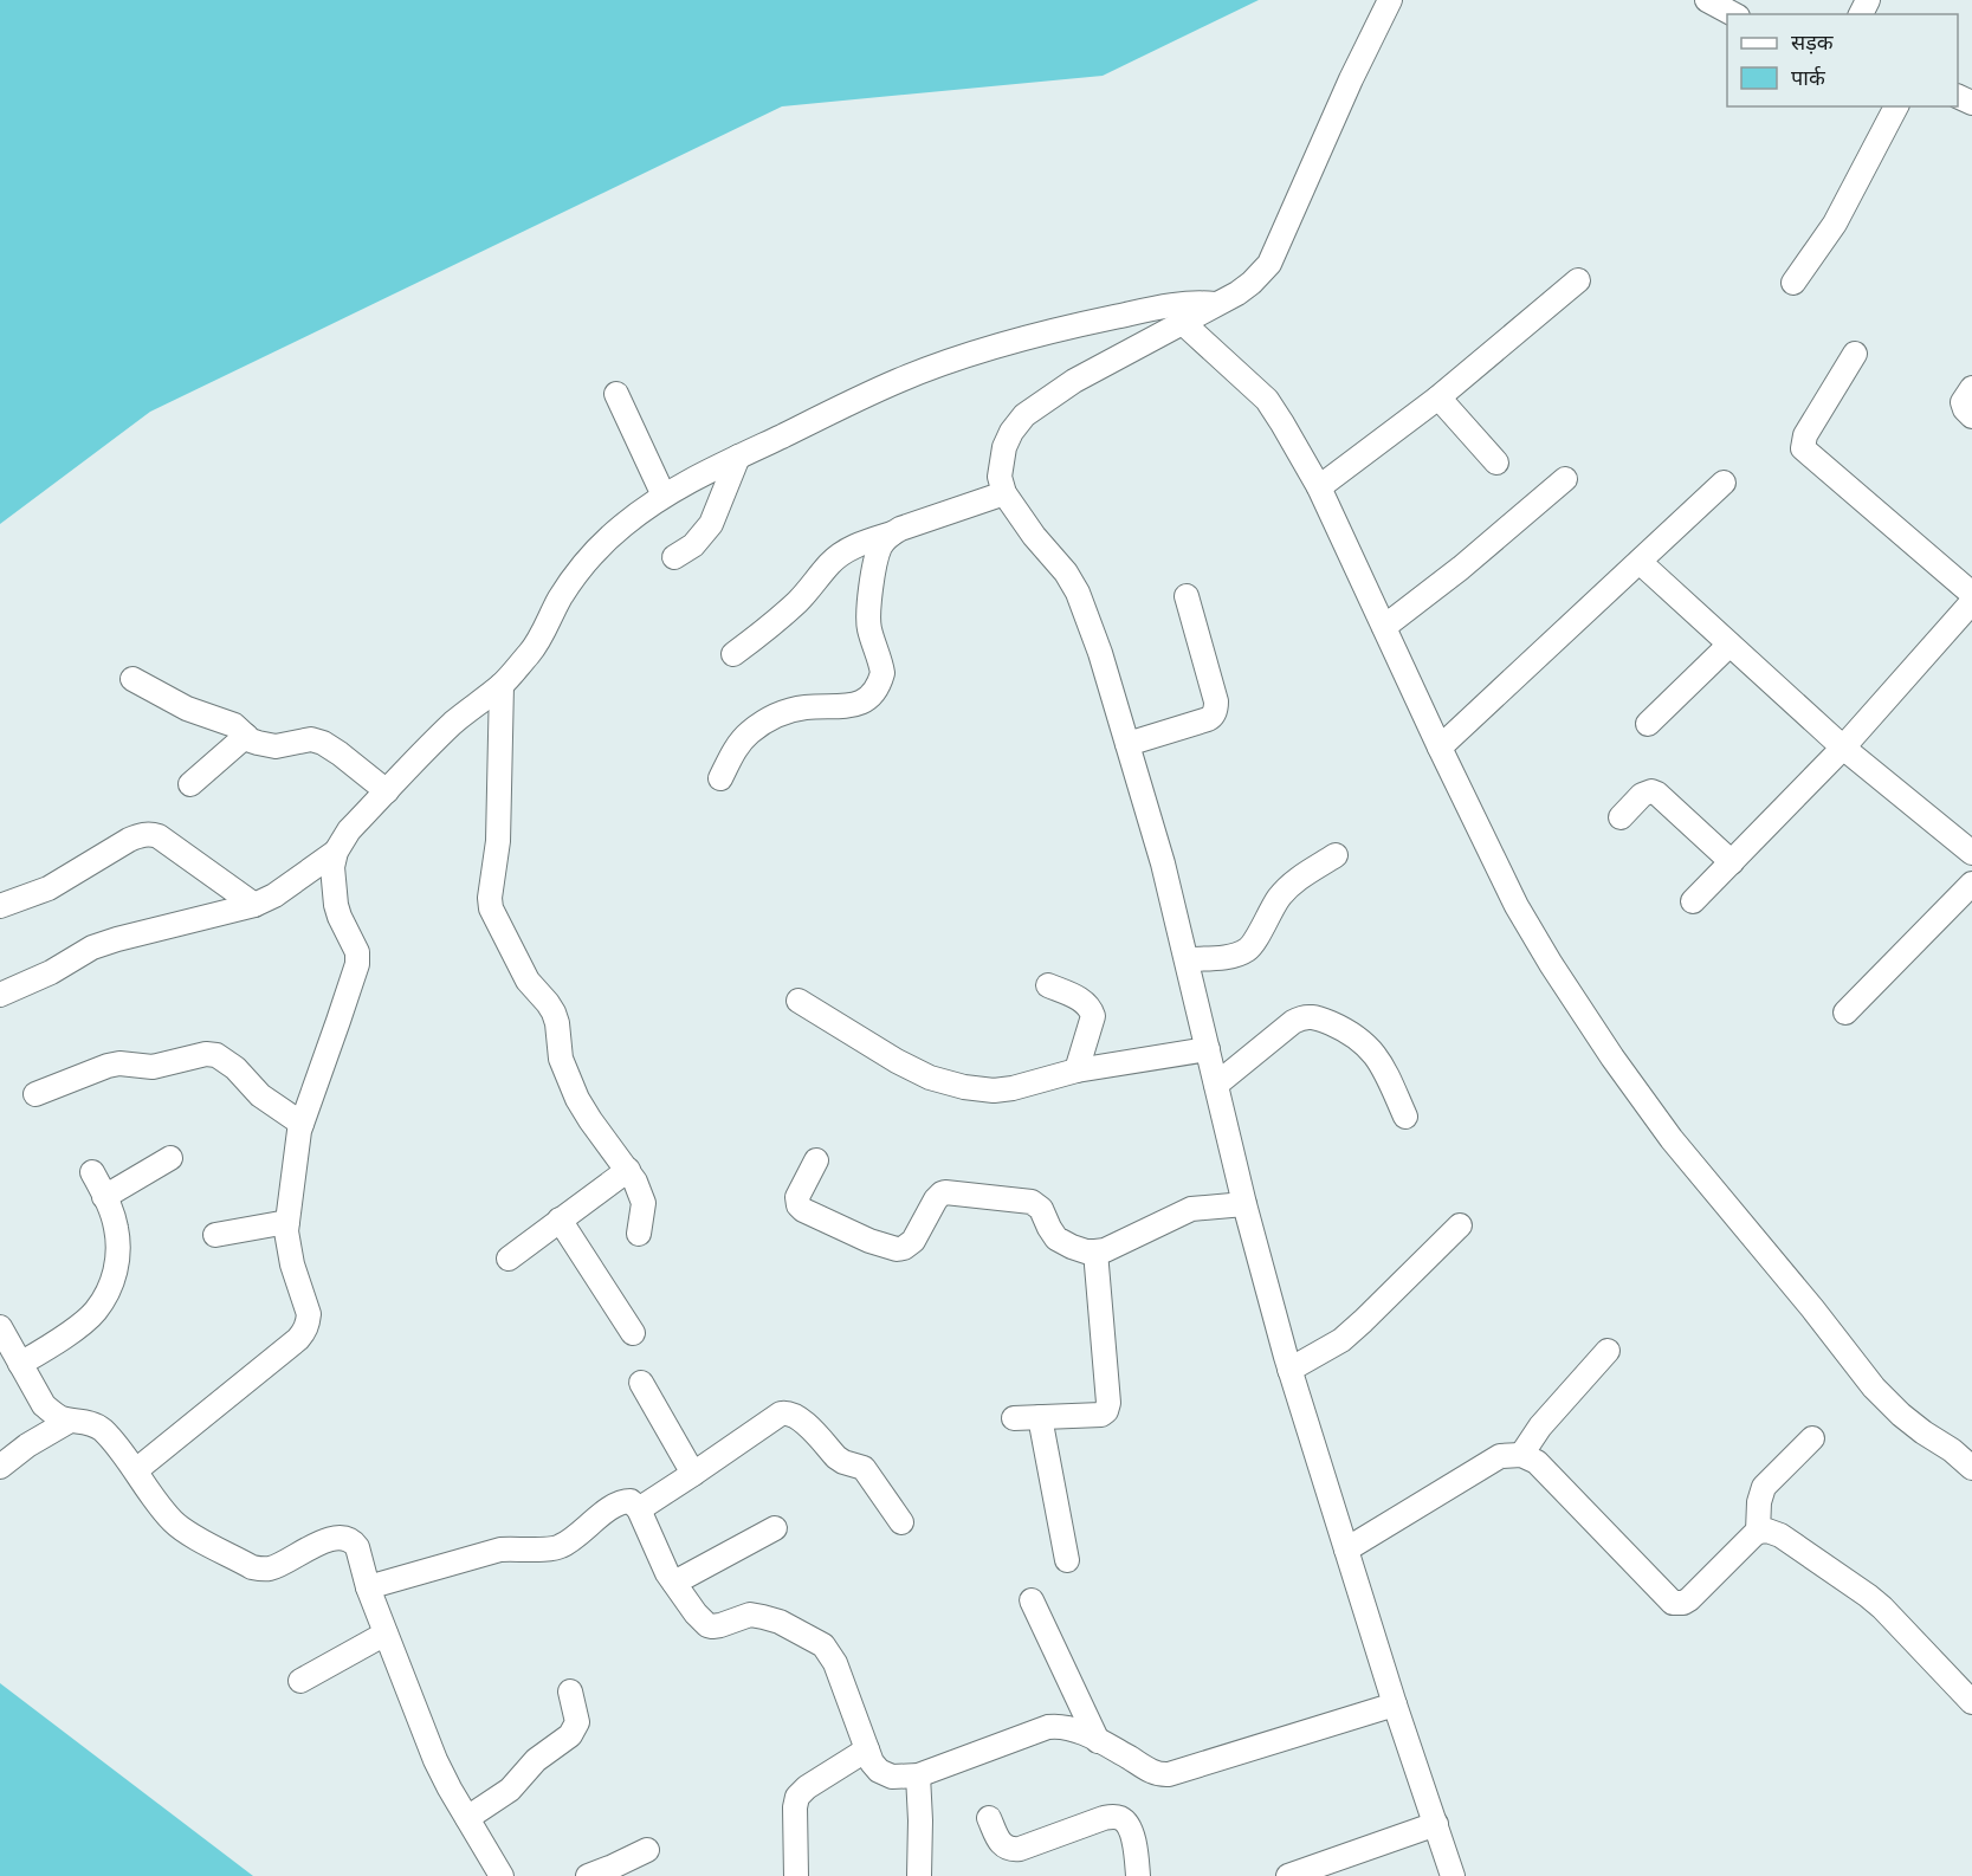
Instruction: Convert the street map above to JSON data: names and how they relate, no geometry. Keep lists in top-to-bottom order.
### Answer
{
  "legend": ["सड़क", "पार्क"]
}
